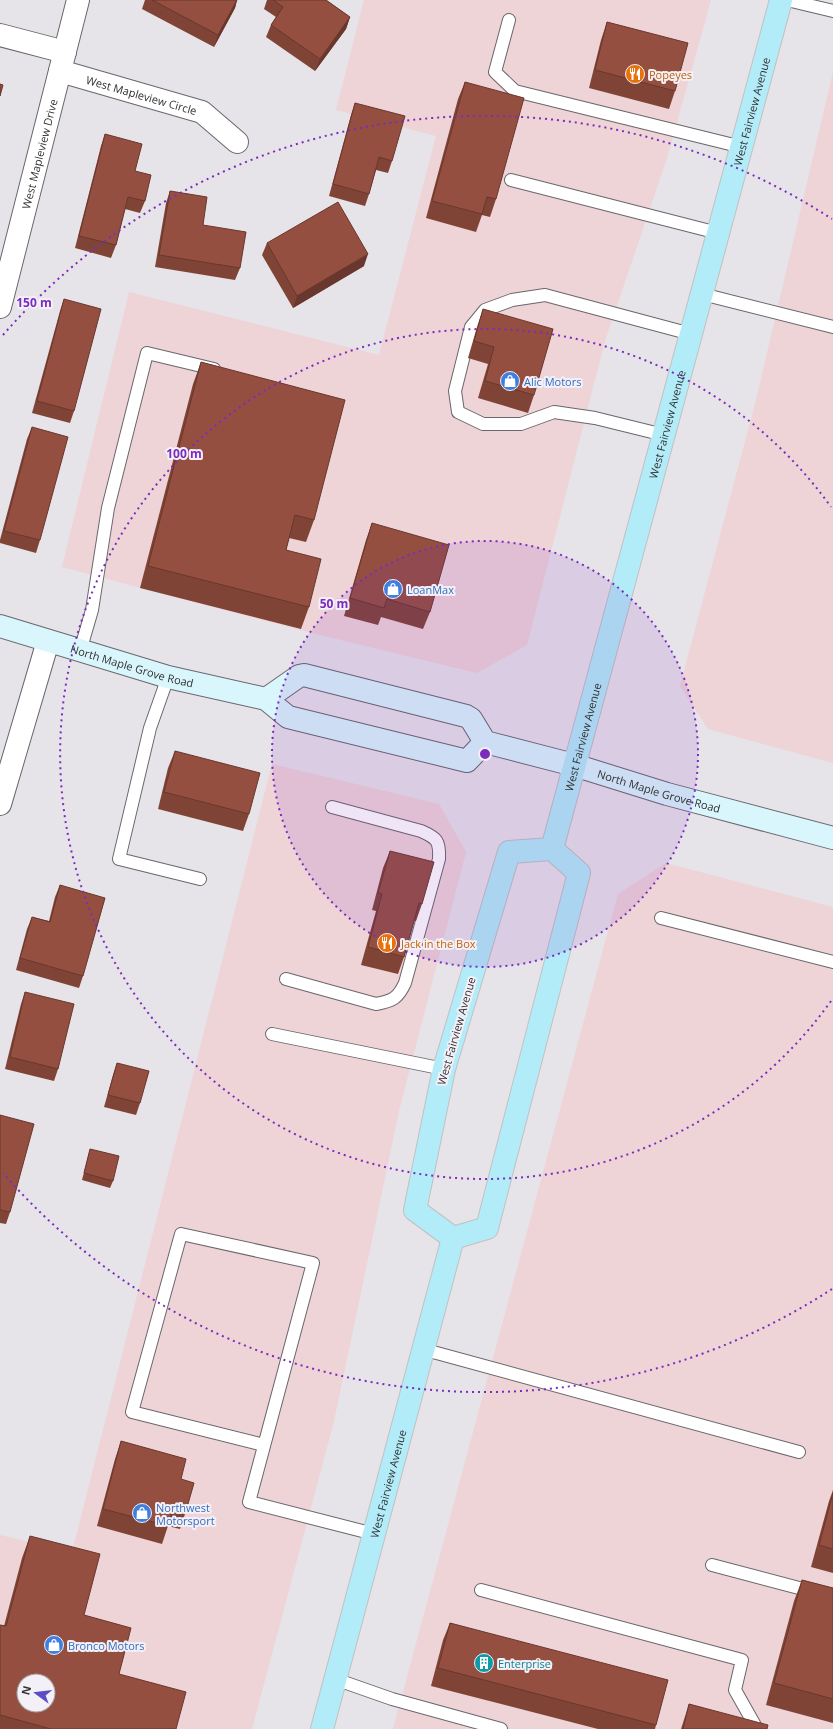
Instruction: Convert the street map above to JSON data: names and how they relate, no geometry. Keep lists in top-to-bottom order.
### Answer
{
  "streets": {
    "main road": ["West Fairview Avenue", "North Maple Grove Road"],
    "street": ["West Mapleview Circle", "West Mapleview Drive"]
  },
  "crossings": [
    ["West Mapleview Circle", "West Mapleview Drive"],
    ["West Fairview Avenue", "North Maple Grove Road"]
  ],
  "places": {
    "restaurant": ["Popeyes", "Jack in the Box"],
    "shop": [
      "Alic Motors",
      "LoanMax",
      "Northwest Motorsport",
      "Bronco Motors"
    ],
    "building": ["Enterprise"]
  },
  "north": "left",
  "rings": ["150 m", "100 m", "50 m"]
}
